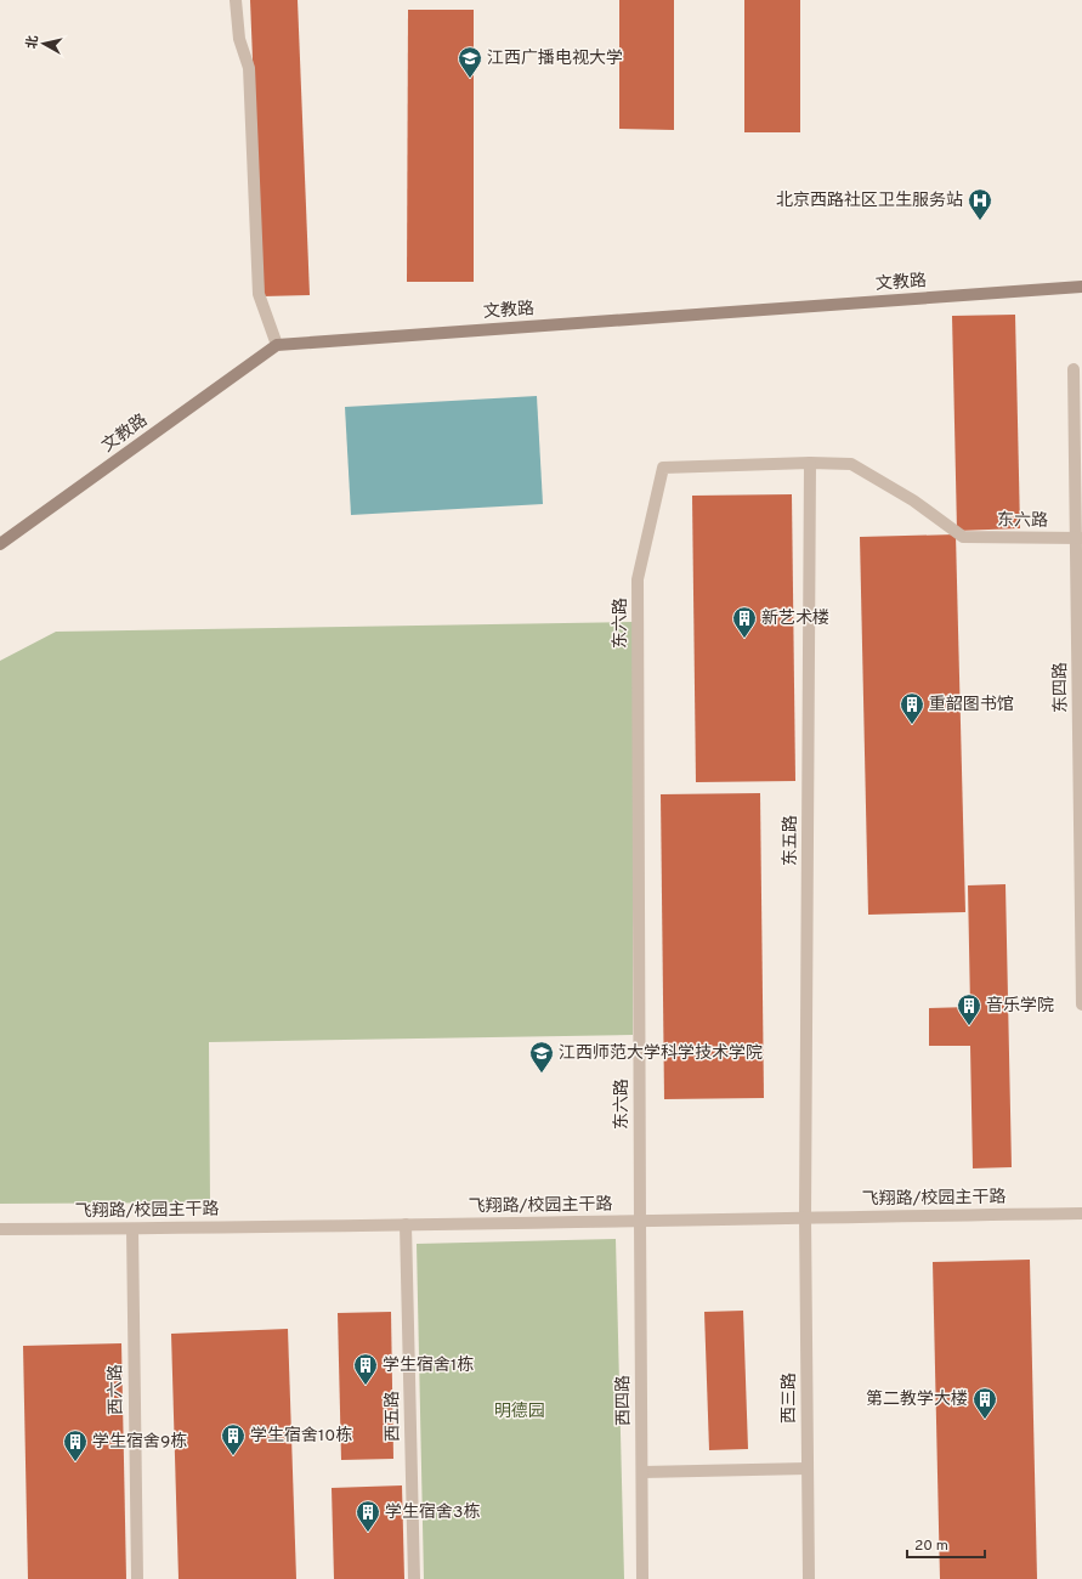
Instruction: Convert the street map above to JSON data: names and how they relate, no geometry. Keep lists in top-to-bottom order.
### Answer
{
  "streets": {
    "street": [
      "文教路",
      "东六路",
      "东四路",
      "东五路",
      "飞翔路/校园主干路",
      "西六路",
      "西三路",
      "西四路",
      "西五路"
    ]
  },
  "crossings": [
    ["东六路", "东四路"],
    ["东六路", "东五路"],
    ["东六路", "飞翔路/校园主干路"],
    ["东六路", "西四路"],
    ["东五路", "飞翔路/校园主干路"],
    ["东五路", "西三路"],
    ["飞翔路/校园主干路", "西六路"],
    ["飞翔路/校园主干路", "西三路"],
    ["飞翔路/校园主干路", "西四路"],
    ["飞翔路/校园主干路", "西五路"]
  ],
  "parks": ["明德园"],
  "places": {
    "school or university": ["江西广播电视大学", "江西师范大学科学技术学院"],
    "hospital": ["北京西路社区卫生服务站"],
    "building": [
      "新艺术楼",
      "重韶图书馆",
      "音乐学院",
      "学生宿舍1栋",
      "第二教学大楼",
      "学生宿舍10栋",
      "学生宿舍9栋",
      "学生宿舍3栋"
    ]
  },
  "scale_bar": "20 m",
  "north": "left"
}
